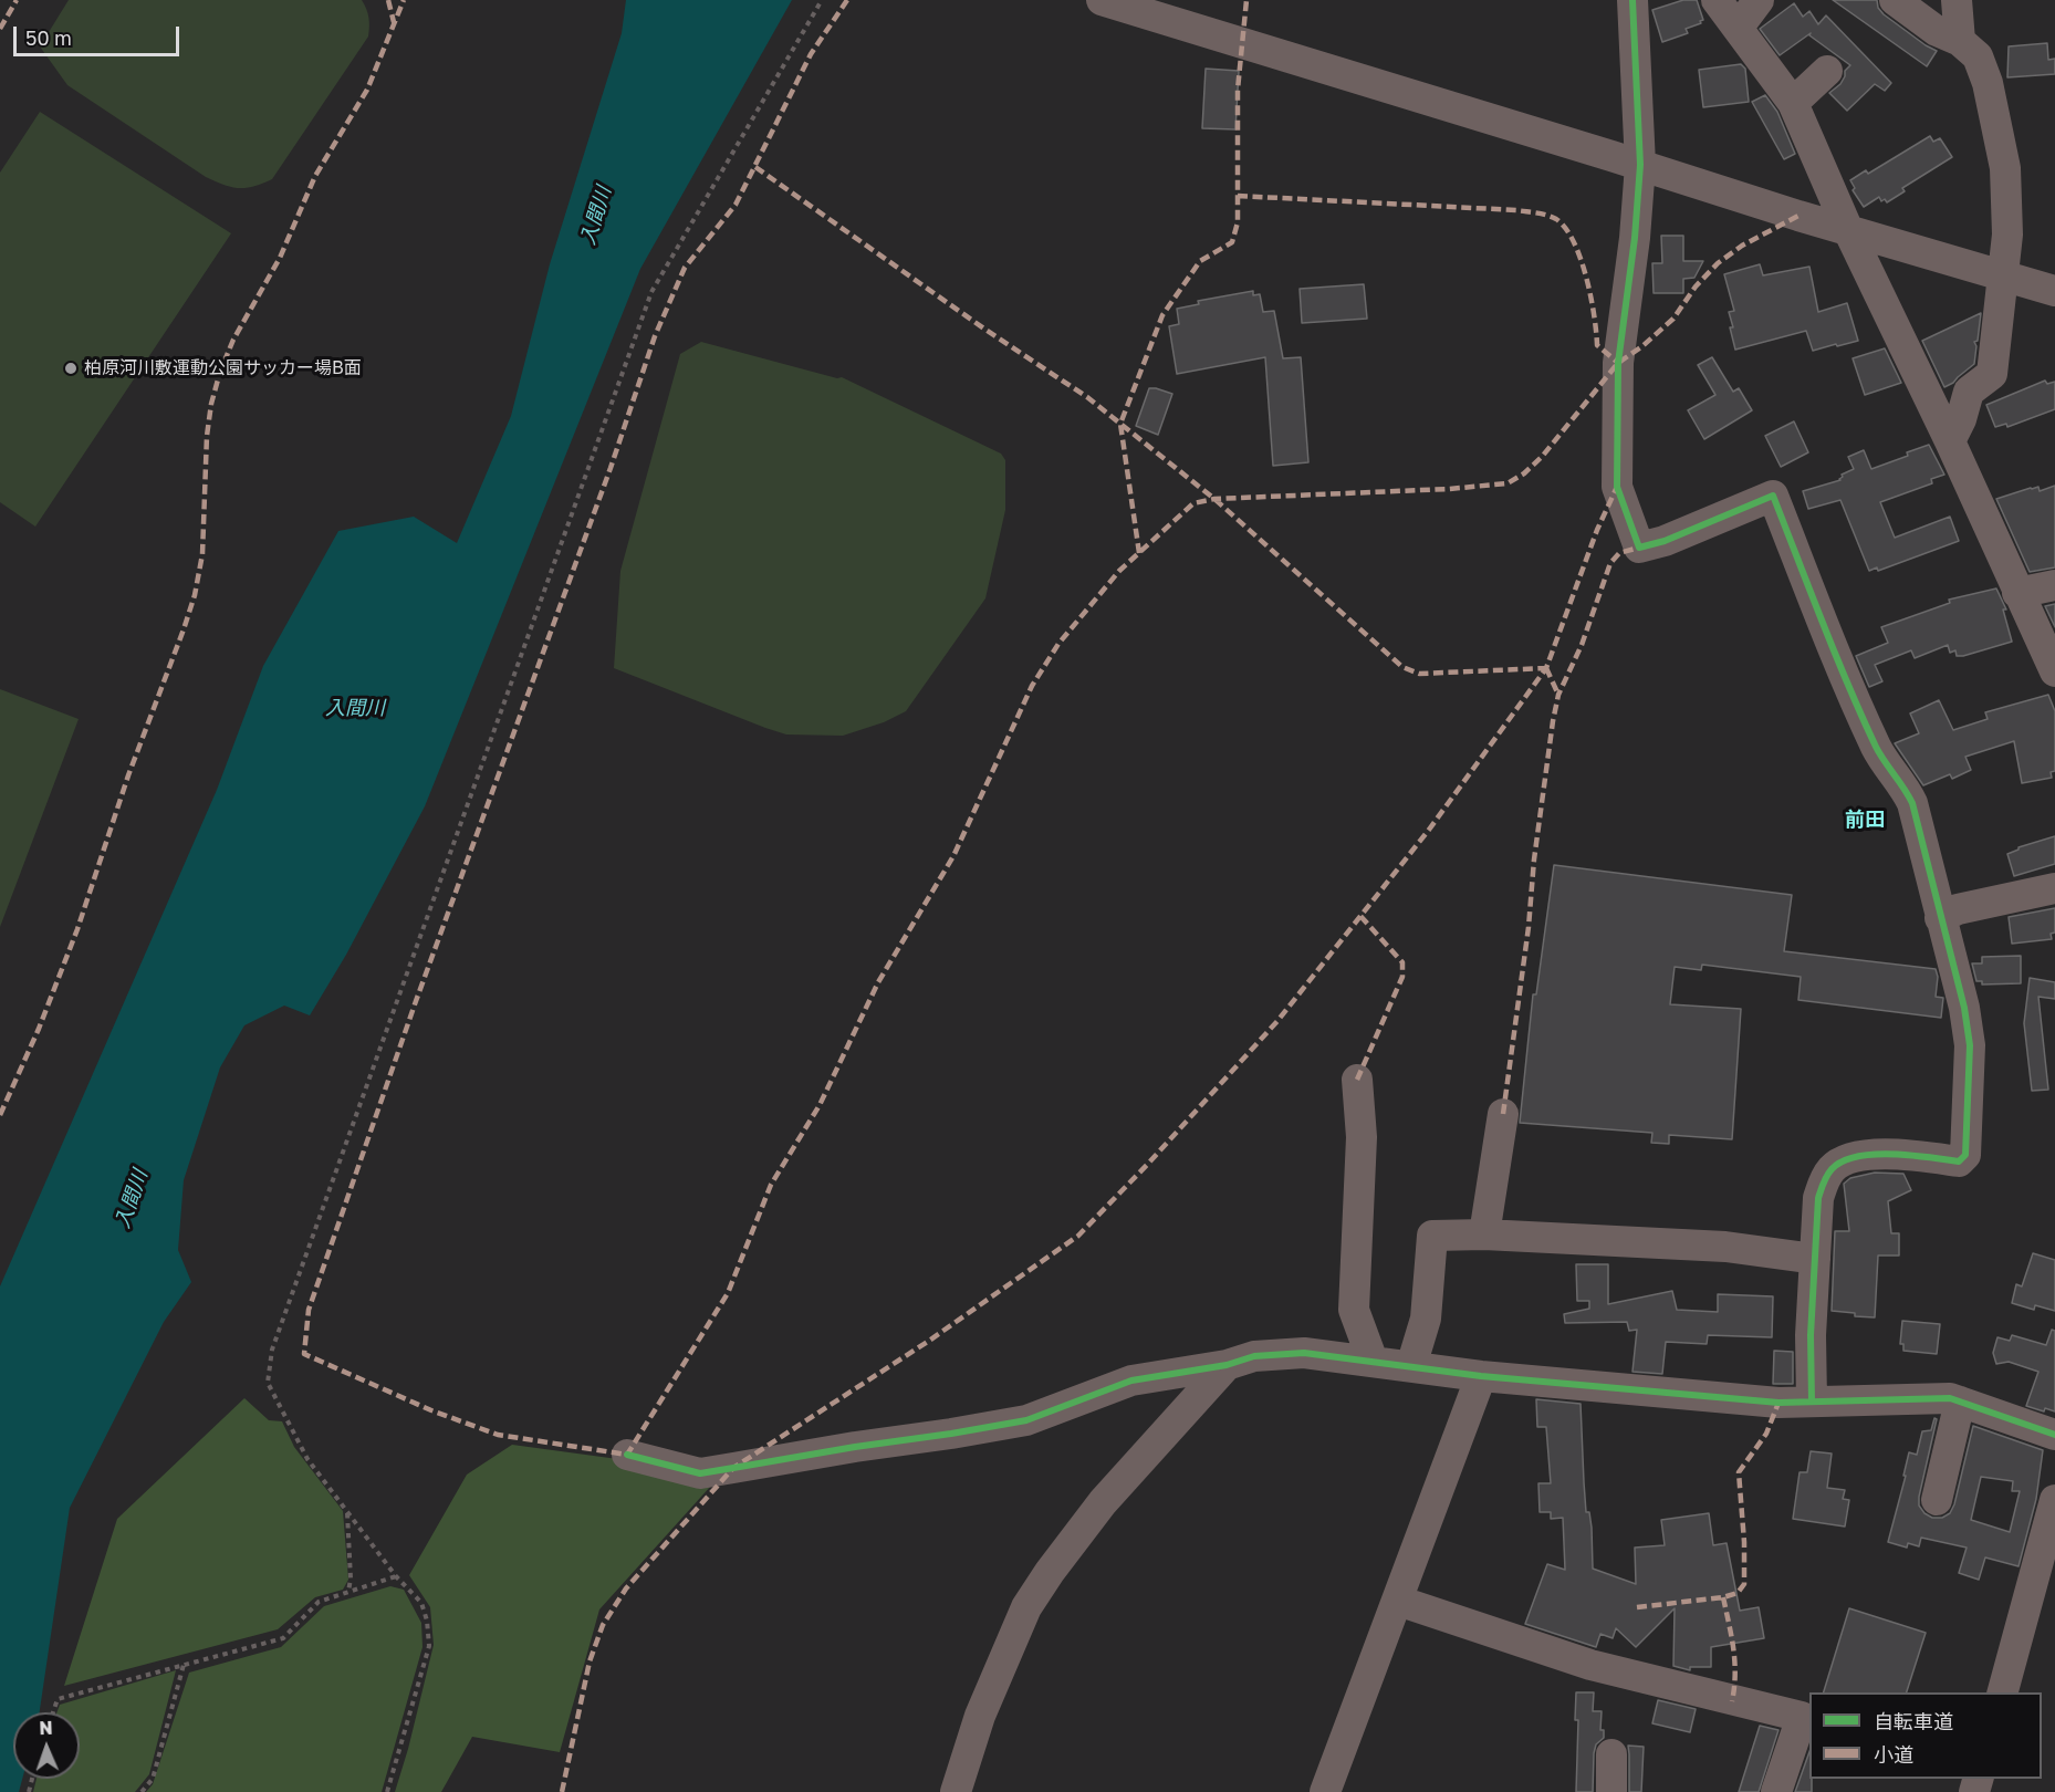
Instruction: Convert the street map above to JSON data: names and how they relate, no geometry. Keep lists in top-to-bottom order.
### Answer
{
  "districts": ["前田"],
  "water": ["入間川"],
  "places": ["柏原河川敷運動公園サッカー場B面"],
  "legend": ["自転車道", "小道"],
  "scale_bar": "50 m",
  "north": "top"
}
